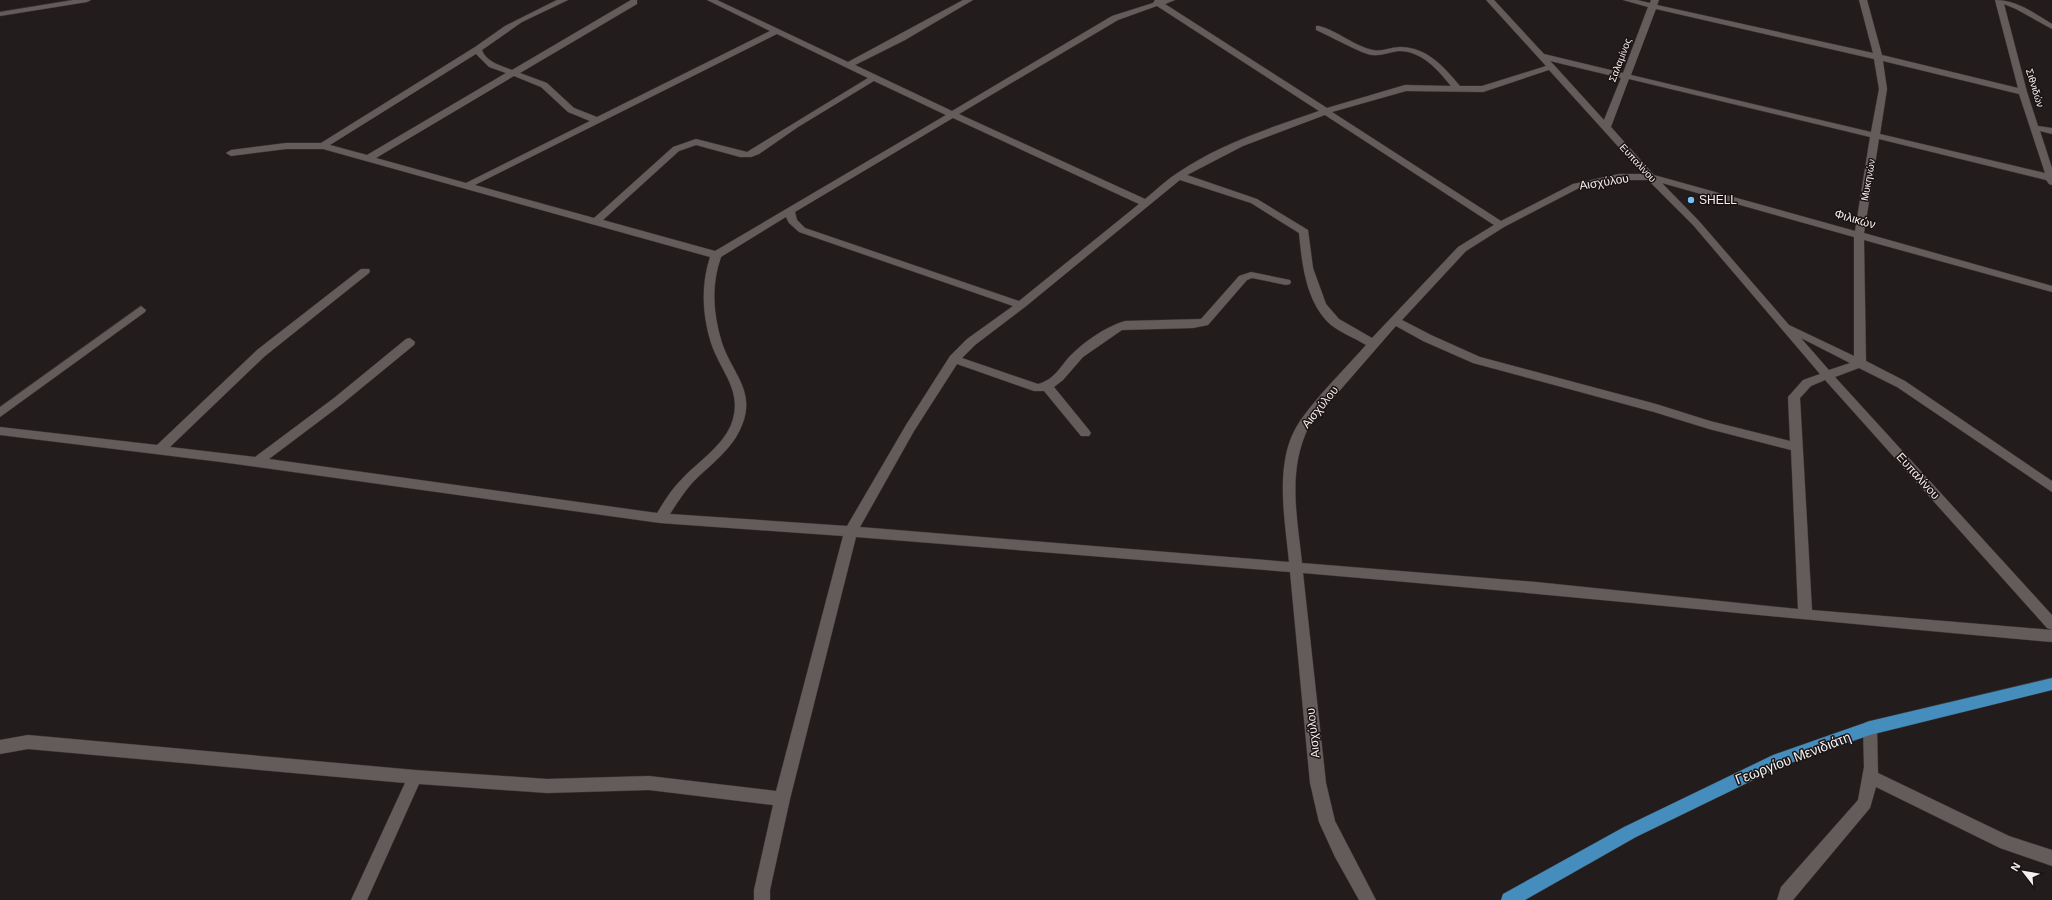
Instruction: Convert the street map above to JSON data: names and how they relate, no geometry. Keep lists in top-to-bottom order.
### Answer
{
  "streets": {
    "main road": ["Γεωργίου Μενιδιάτη"],
    "street": [
      "Σαλαμίνος",
      "Σιθνιδών",
      "Ευπαλίνου",
      "Μυκηνών",
      "Αισχύλου",
      "Φιλικών"
    ]
  },
  "crossings": [
    ["Σαλαμίνος", "Ευπαλίνου"],
    ["Ευπαλίνου", "Μυκηνών"],
    ["Ευπαλίνου", "Αισχύλου"],
    ["Ευπαλίνου", "Φιλικών"],
    ["Μυκηνών", "Φιλικών"],
    ["Αισχύλου", "Φιλικών"]
  ],
  "places": ["SHELL"],
  "north": "top left"
}
